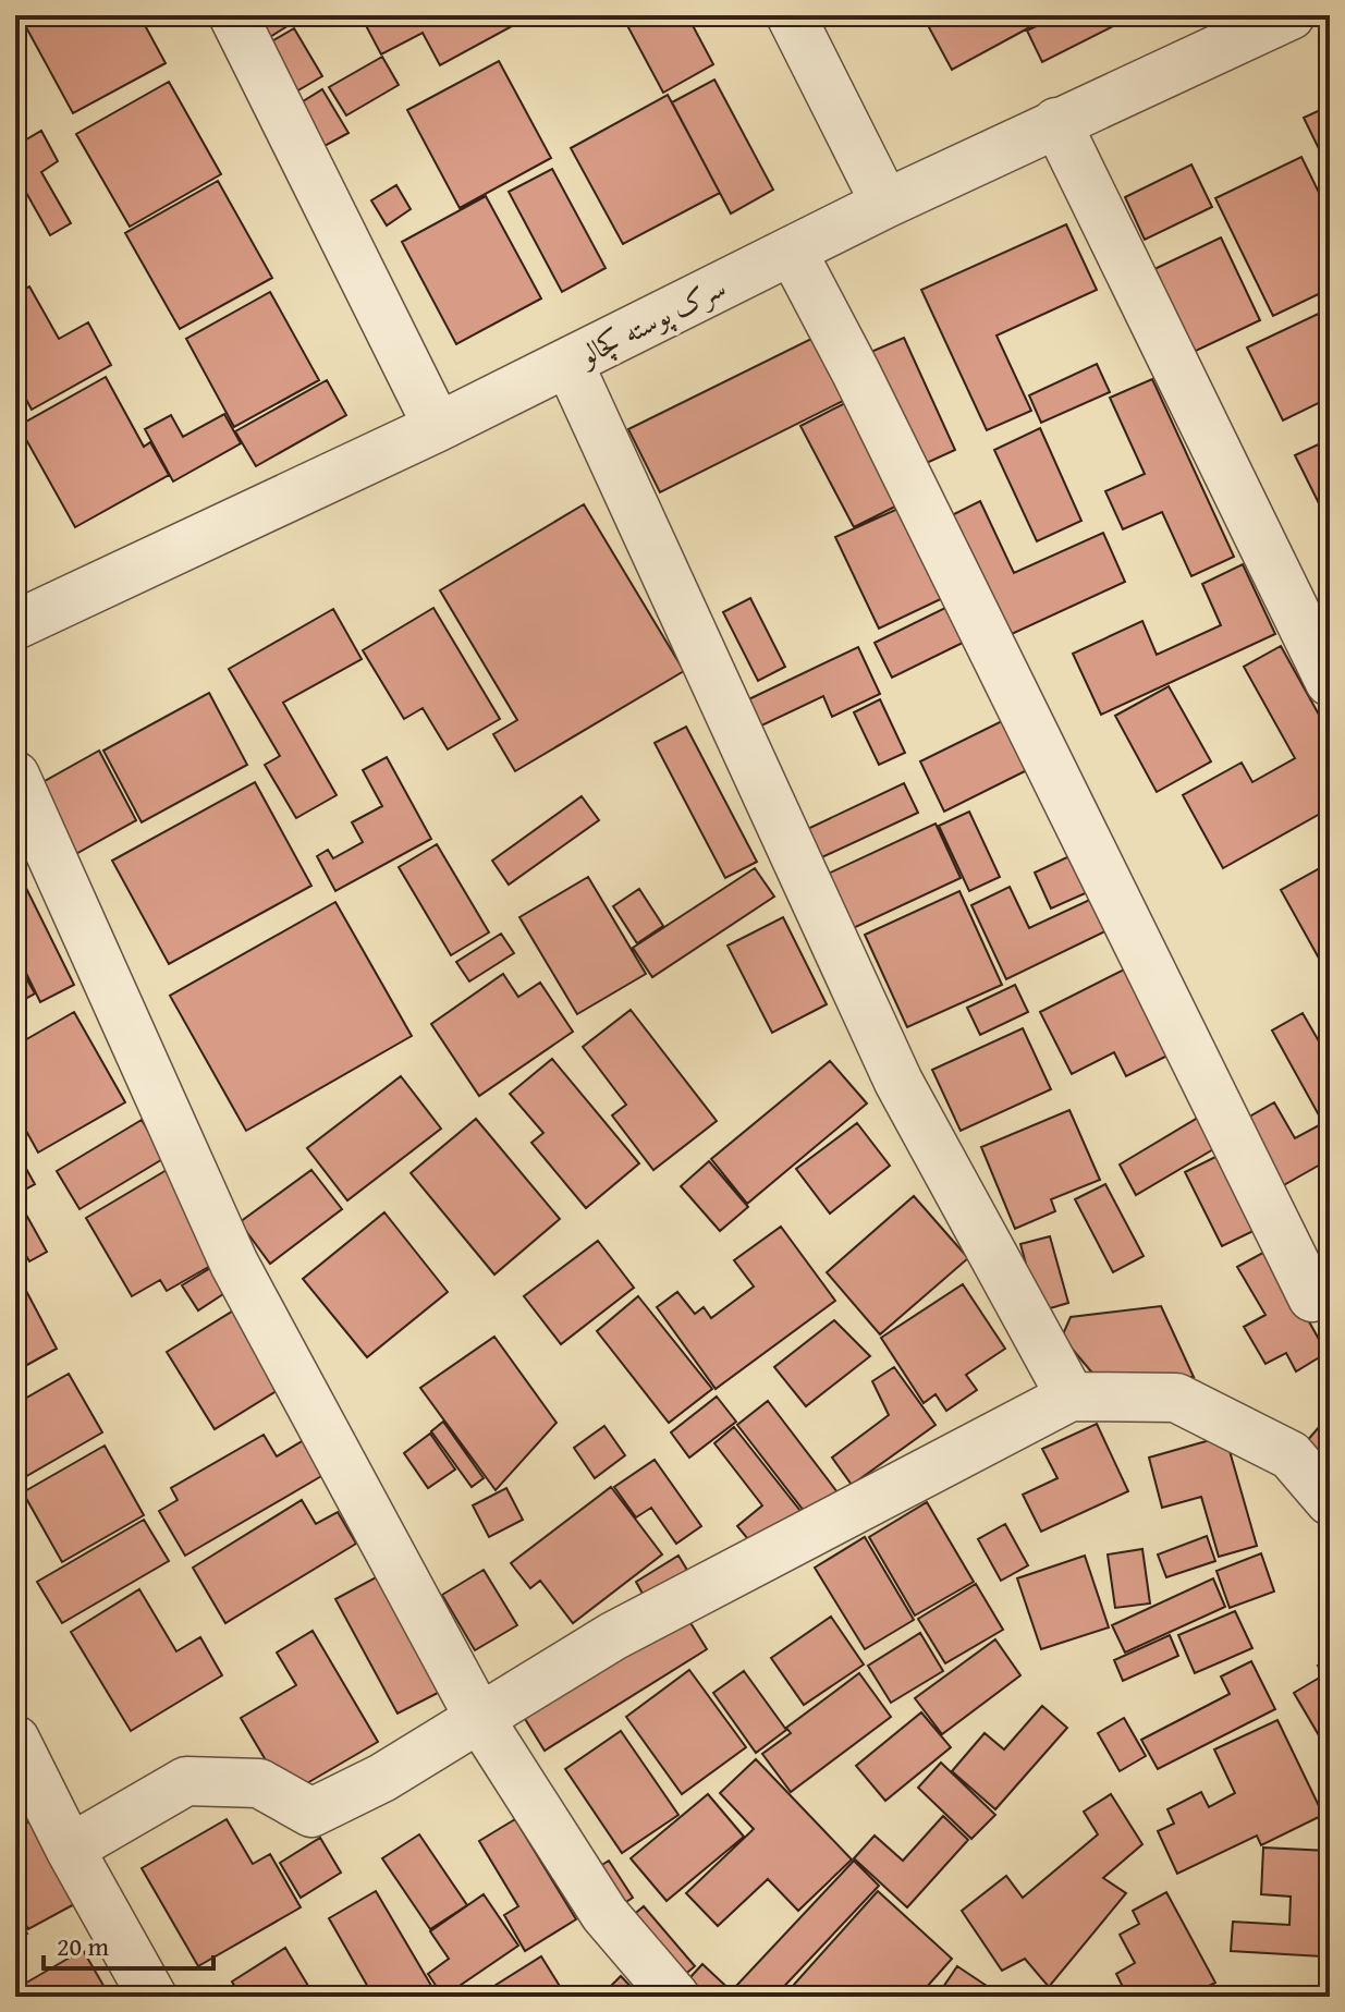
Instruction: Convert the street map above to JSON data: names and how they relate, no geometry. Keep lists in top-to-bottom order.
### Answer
{
  "streets": {
    "street": ["سرک پوسته کچالو"]
  },
  "scale_bar": "20 m"
}
